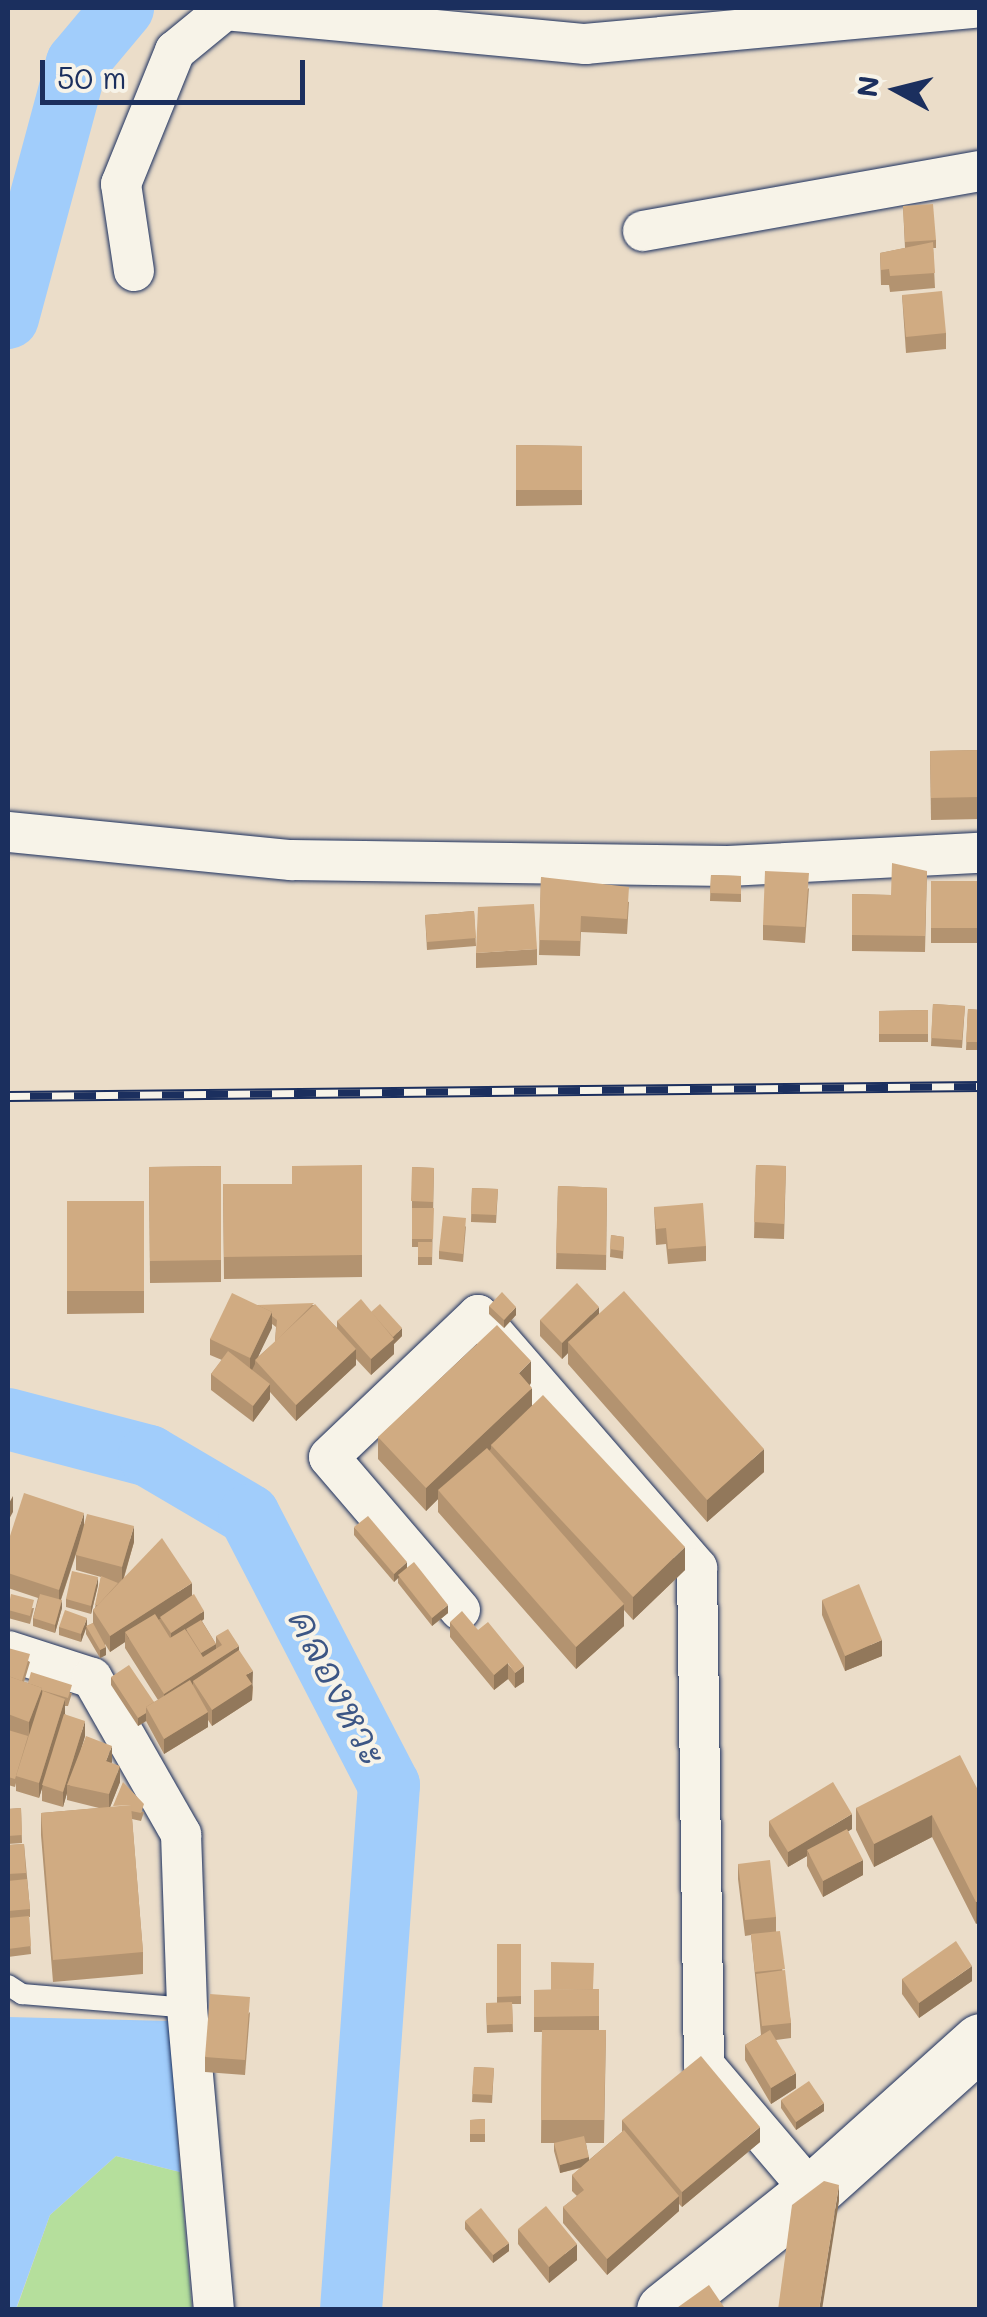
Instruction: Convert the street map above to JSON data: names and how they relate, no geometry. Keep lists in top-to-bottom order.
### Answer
{
  "water": ["คลองหวะ"],
  "scale_bar": "50 m",
  "north": "left"
}
